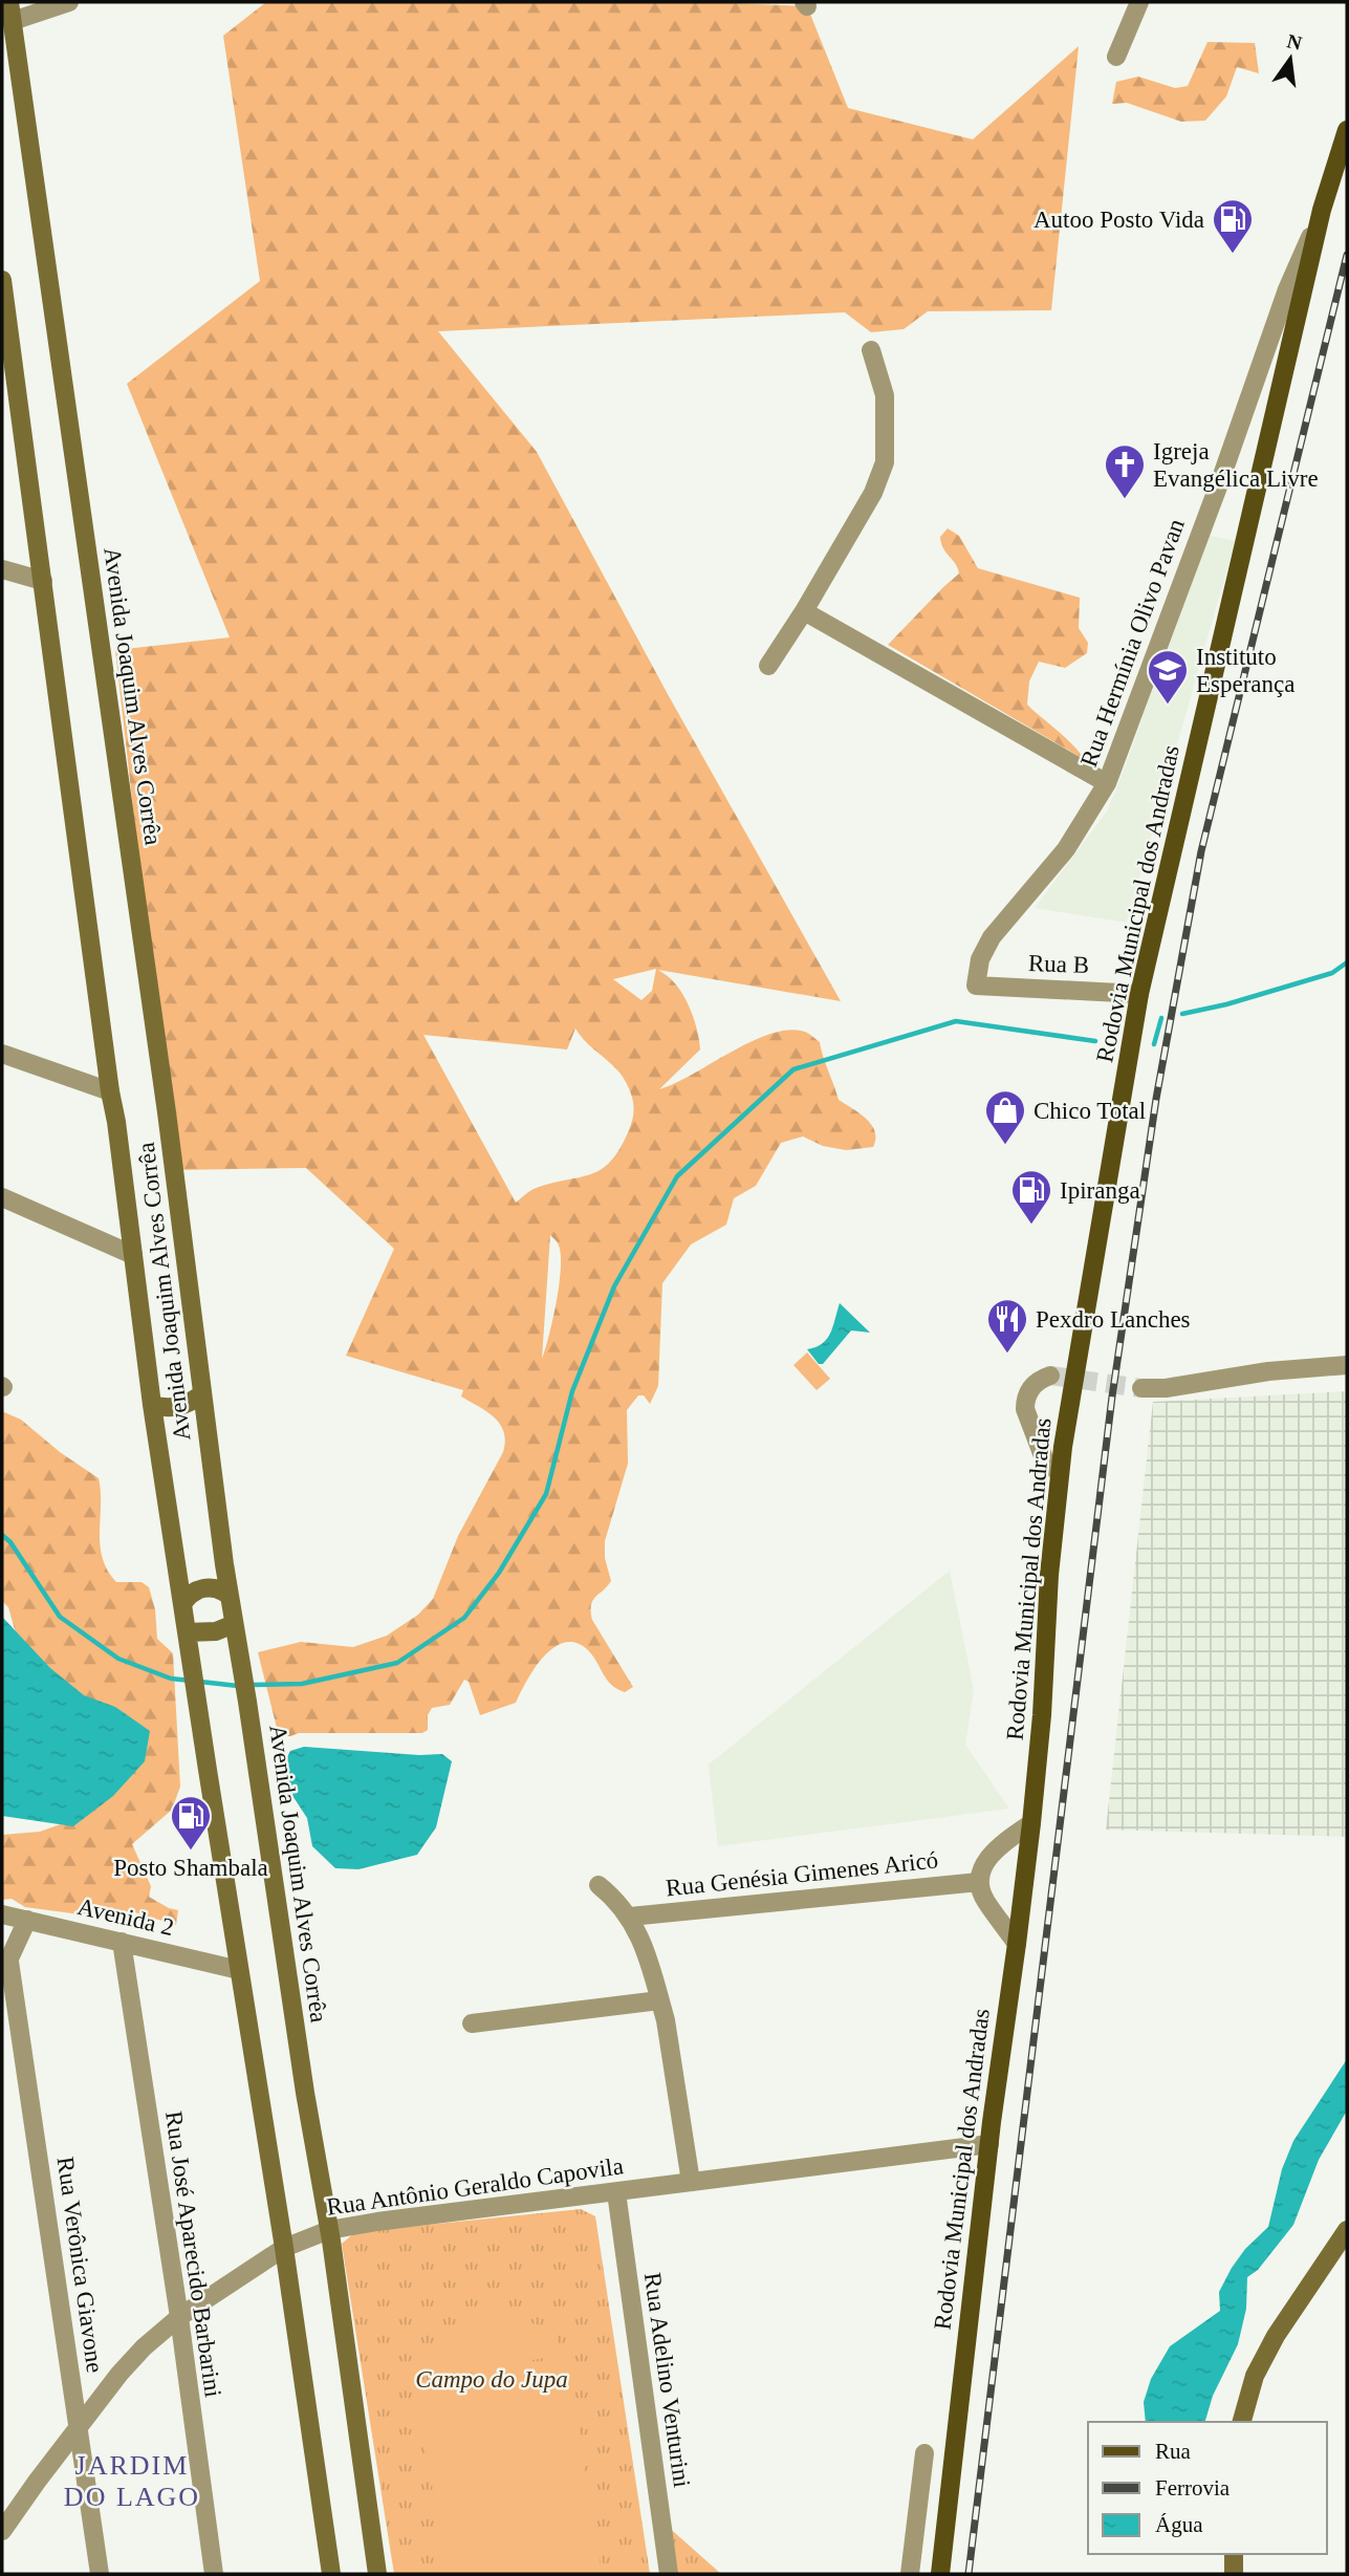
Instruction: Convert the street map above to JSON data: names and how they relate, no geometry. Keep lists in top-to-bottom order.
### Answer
{
  "streets": {
    "main road": ["Avenida Joaquim Alves Corrêa", "Rodovia Municipal dos Andradas"],
    "street": [
      "Rua Hermínia Olivo Pavan",
      "Rua B",
      "Rua Genésia Gimenes Aricó",
      "Avenida 2",
      "Rua Antônio Geraldo Capovila",
      "Rua José Aparecido Barbarini",
      "Rua Verônica Giavone",
      "Rua Adelino Venturini"
    ]
  },
  "crossings": [
    ["Rua Hermínia Olivo Pavan", "Rodovia Municipal dos Andradas"],
    ["Rua Hermínia Olivo Pavan", "Rua B"],
    ["Avenida Joaquim Alves Corrêa", "Avenida 2"],
    ["Avenida Joaquim Alves Corrêa", "Rua Antônio Geraldo Capovila"],
    ["Rodovia Municipal dos Andradas", "Rua B"],
    ["Rodovia Municipal dos Andradas", "Rua Antônio Geraldo Capovila"],
    ["Avenida 2", "Rua José Aparecido Barbarini"],
    ["Rua Antônio Geraldo Capovila", "Rua José Aparecido Barbarini"],
    ["Rua Antônio Geraldo Capovila", "Rua Verônica Giavone"],
    ["Rua Antônio Geraldo Capovila", "Rua Adelino Venturini"]
  ],
  "districts": ["JARDIM DO LAGO"],
  "parks": ["Campo do Jupa"],
  "places": {
    "fuel station": ["Autoo Posto Vida", "Ipiranga", "Posto Shambala"],
    "church": ["Igreja Evangélica Livre"],
    "school or university": ["Instituto Esperança"],
    "shop": ["Chico Total"],
    "restaurant": ["Pexdro Lanches"]
  },
  "legend": ["Rua", "Ferrovia", "Água"],
  "north": "top"
}
